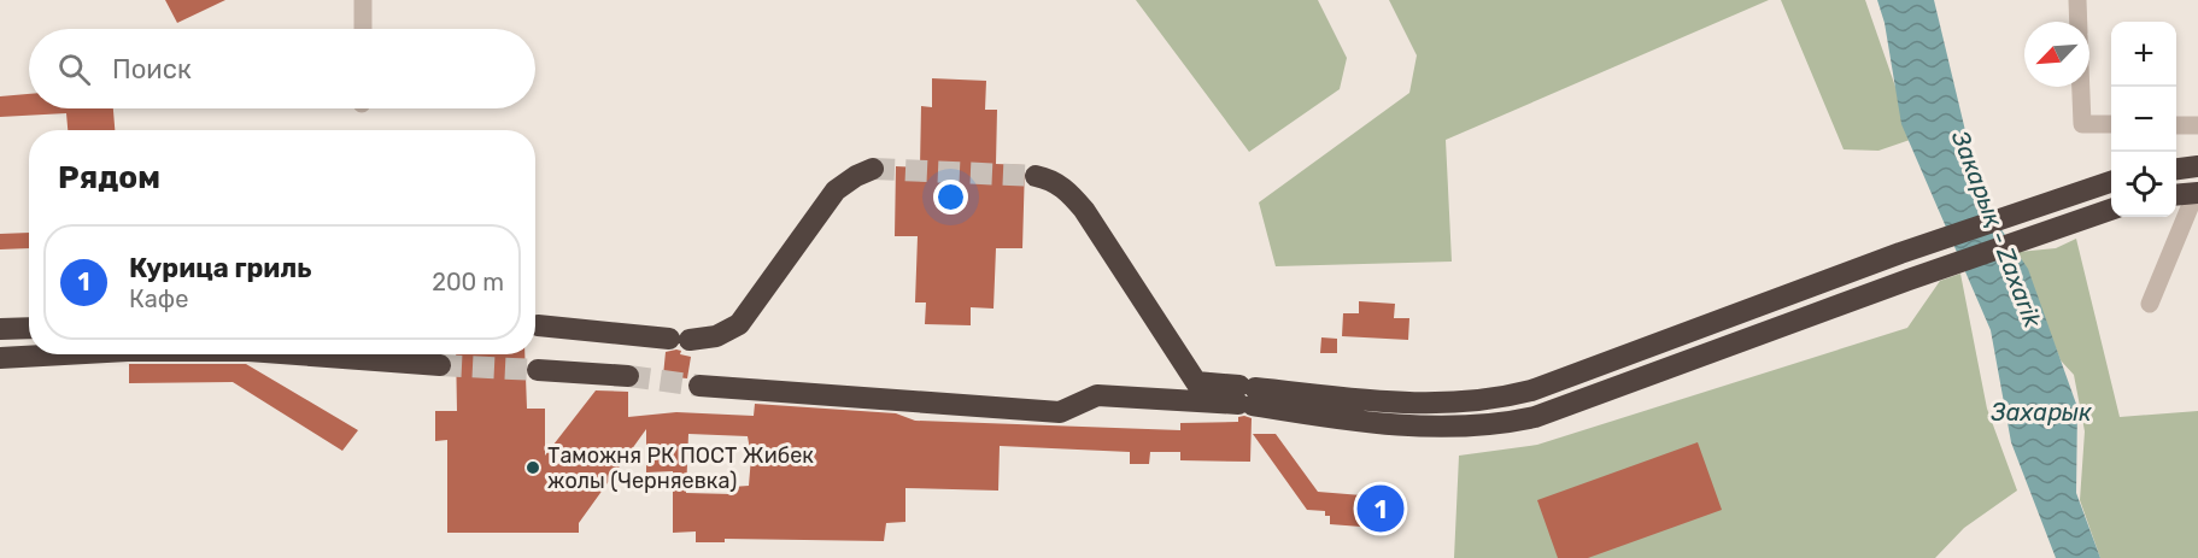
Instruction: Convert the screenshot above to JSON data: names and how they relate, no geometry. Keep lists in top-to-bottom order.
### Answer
{
  "water": ["Закарық - Zaxarik", "Захарык"],
  "places": ["Таможня РК ПОСТ Жибек жолы (Черняевка)"],
  "north": "bottom left",
  "page": {
    "map_buttons": ["+", "−"],
    "search": "Поиск",
    "heading": "Рядом",
    "list": [
      {
        "mark": "1",
        "name": "Курица гриль",
        "note": "Кафе",
        "value": "200 m"
      }
    ],
    "pins": "1"
  }
}
